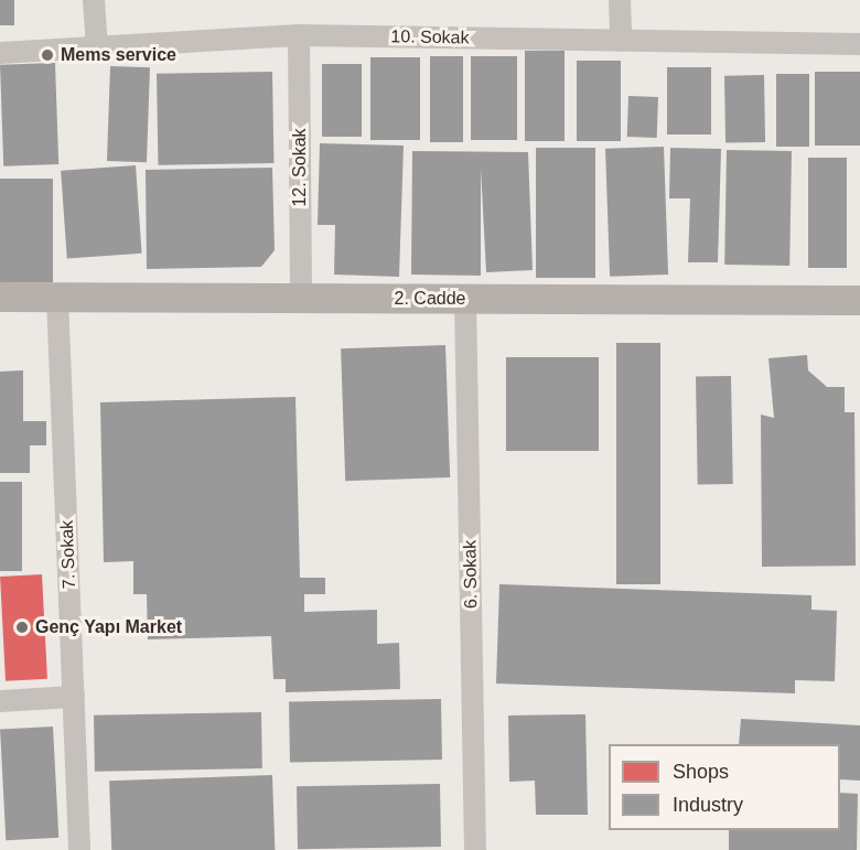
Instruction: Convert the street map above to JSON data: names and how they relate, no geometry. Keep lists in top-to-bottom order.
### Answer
{
  "streets": {
    "street": [
      "10. Sokak",
      "12. Sokak",
      "2. Cadde",
      "7. Sokak",
      "6. Sokak"
    ]
  },
  "crossings": [
    ["10. Sokak", "12. Sokak"],
    ["12. Sokak", "2. Cadde"],
    ["2. Cadde", "7. Sokak"],
    ["2. Cadde", "6. Sokak"]
  ],
  "places": ["Mems service", "Genç Yapı Market"],
  "legend": ["Shops", "Industry"]
}
